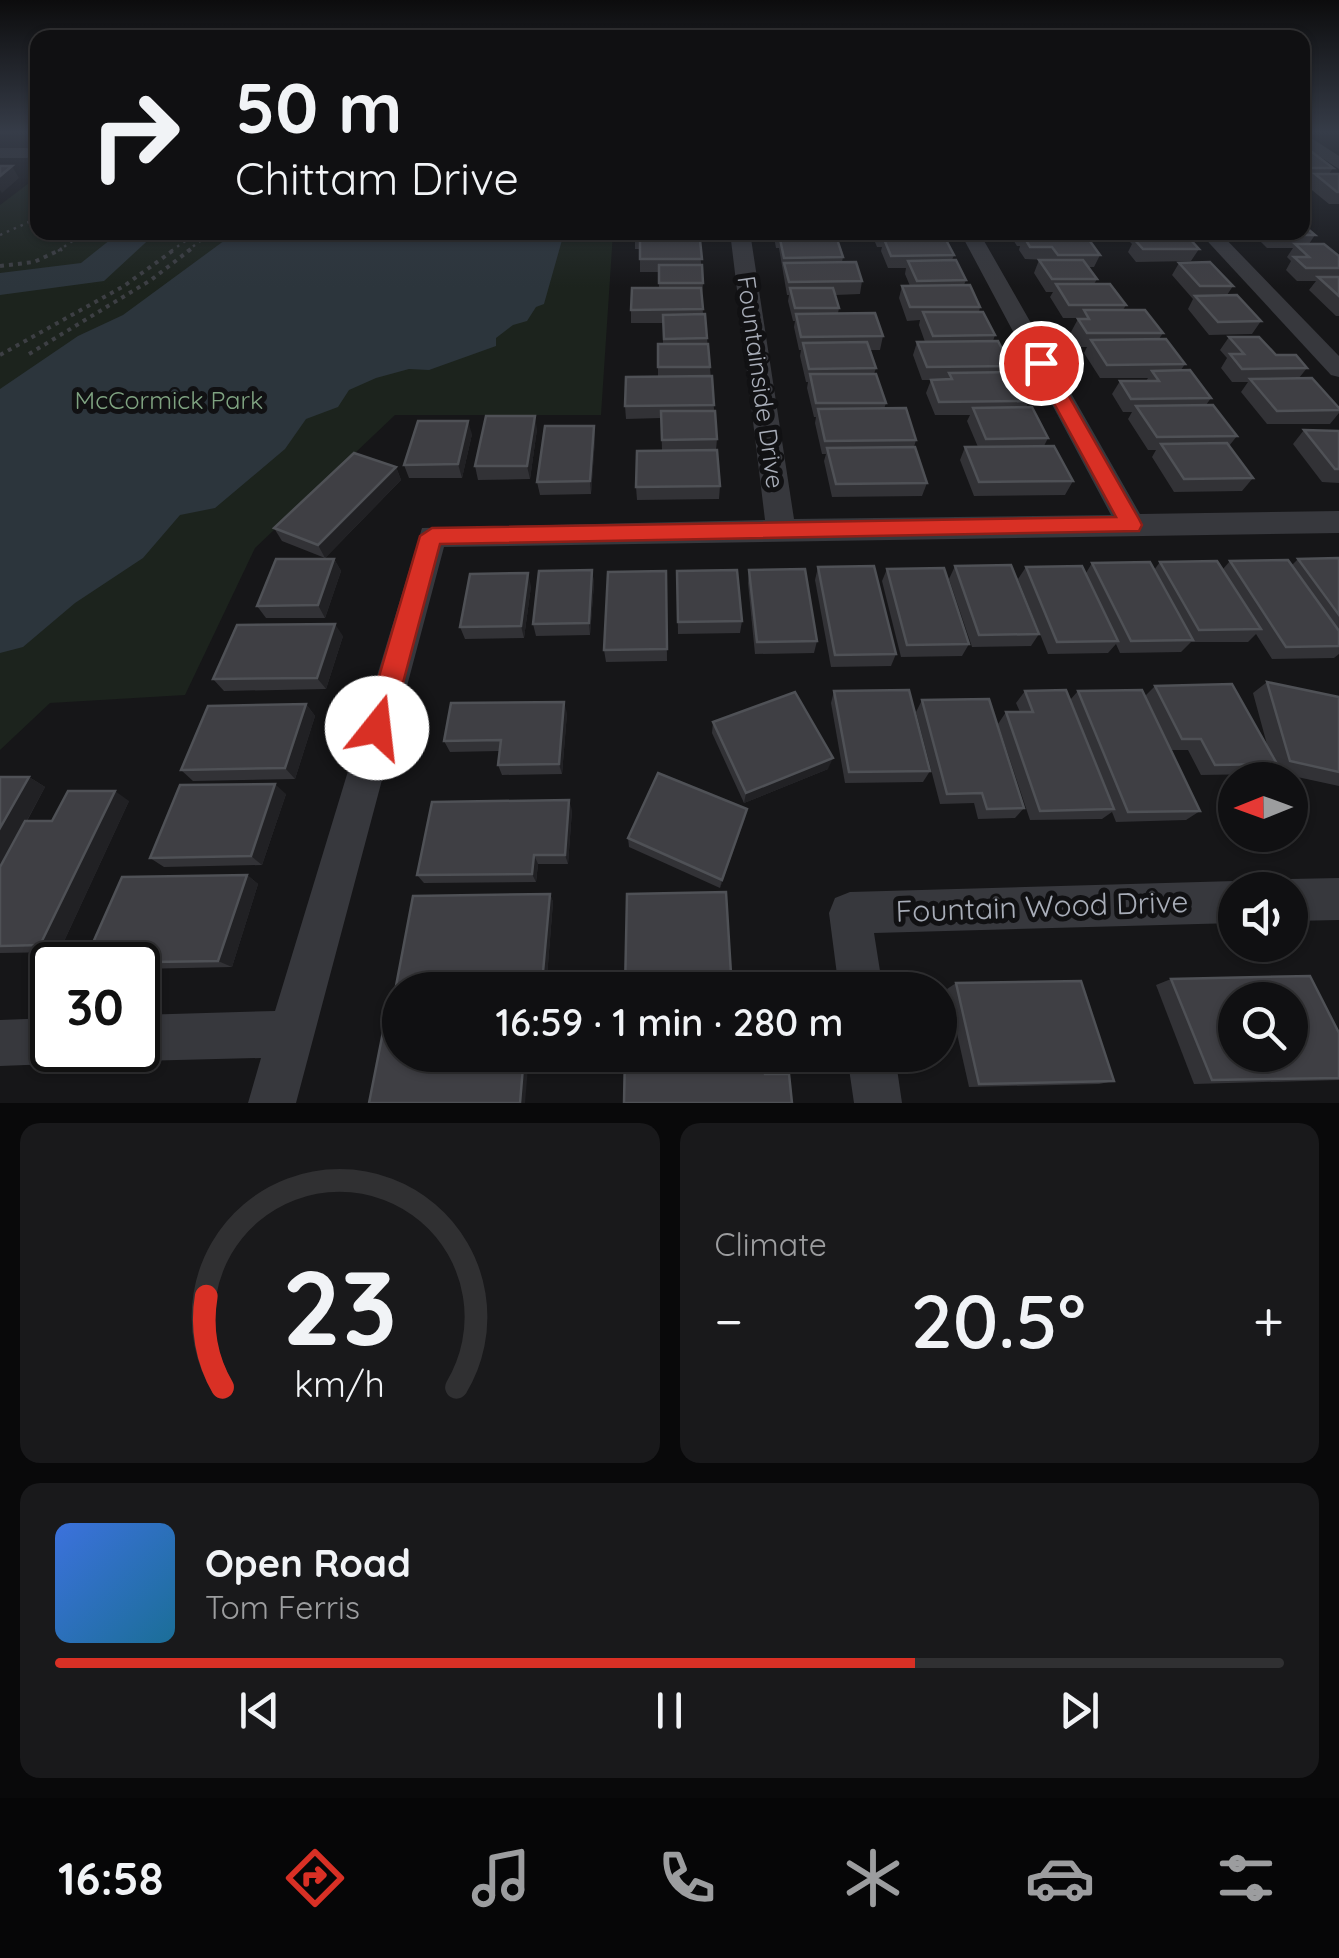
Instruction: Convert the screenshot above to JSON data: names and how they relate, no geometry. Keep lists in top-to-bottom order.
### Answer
{
  "streets": {
    "street": ["Fountainside Drive", "Fountain Wood Drive"]
  },
  "parks": ["McCormick Park"],
  "north": "left",
  "page": {
    "turn": ["50 m", "Chittam Drive"],
    "limit": "30",
    "trip": "16:59 · 1 min · 280 m",
    "tile": "Climate",
    "heat": ["−", "20.5°", "+"],
    "song": ["Open Road", "Tom Ferris"],
    "tabs": "16:58",
    "gauge": ["23", "km/h"]
  }
}
